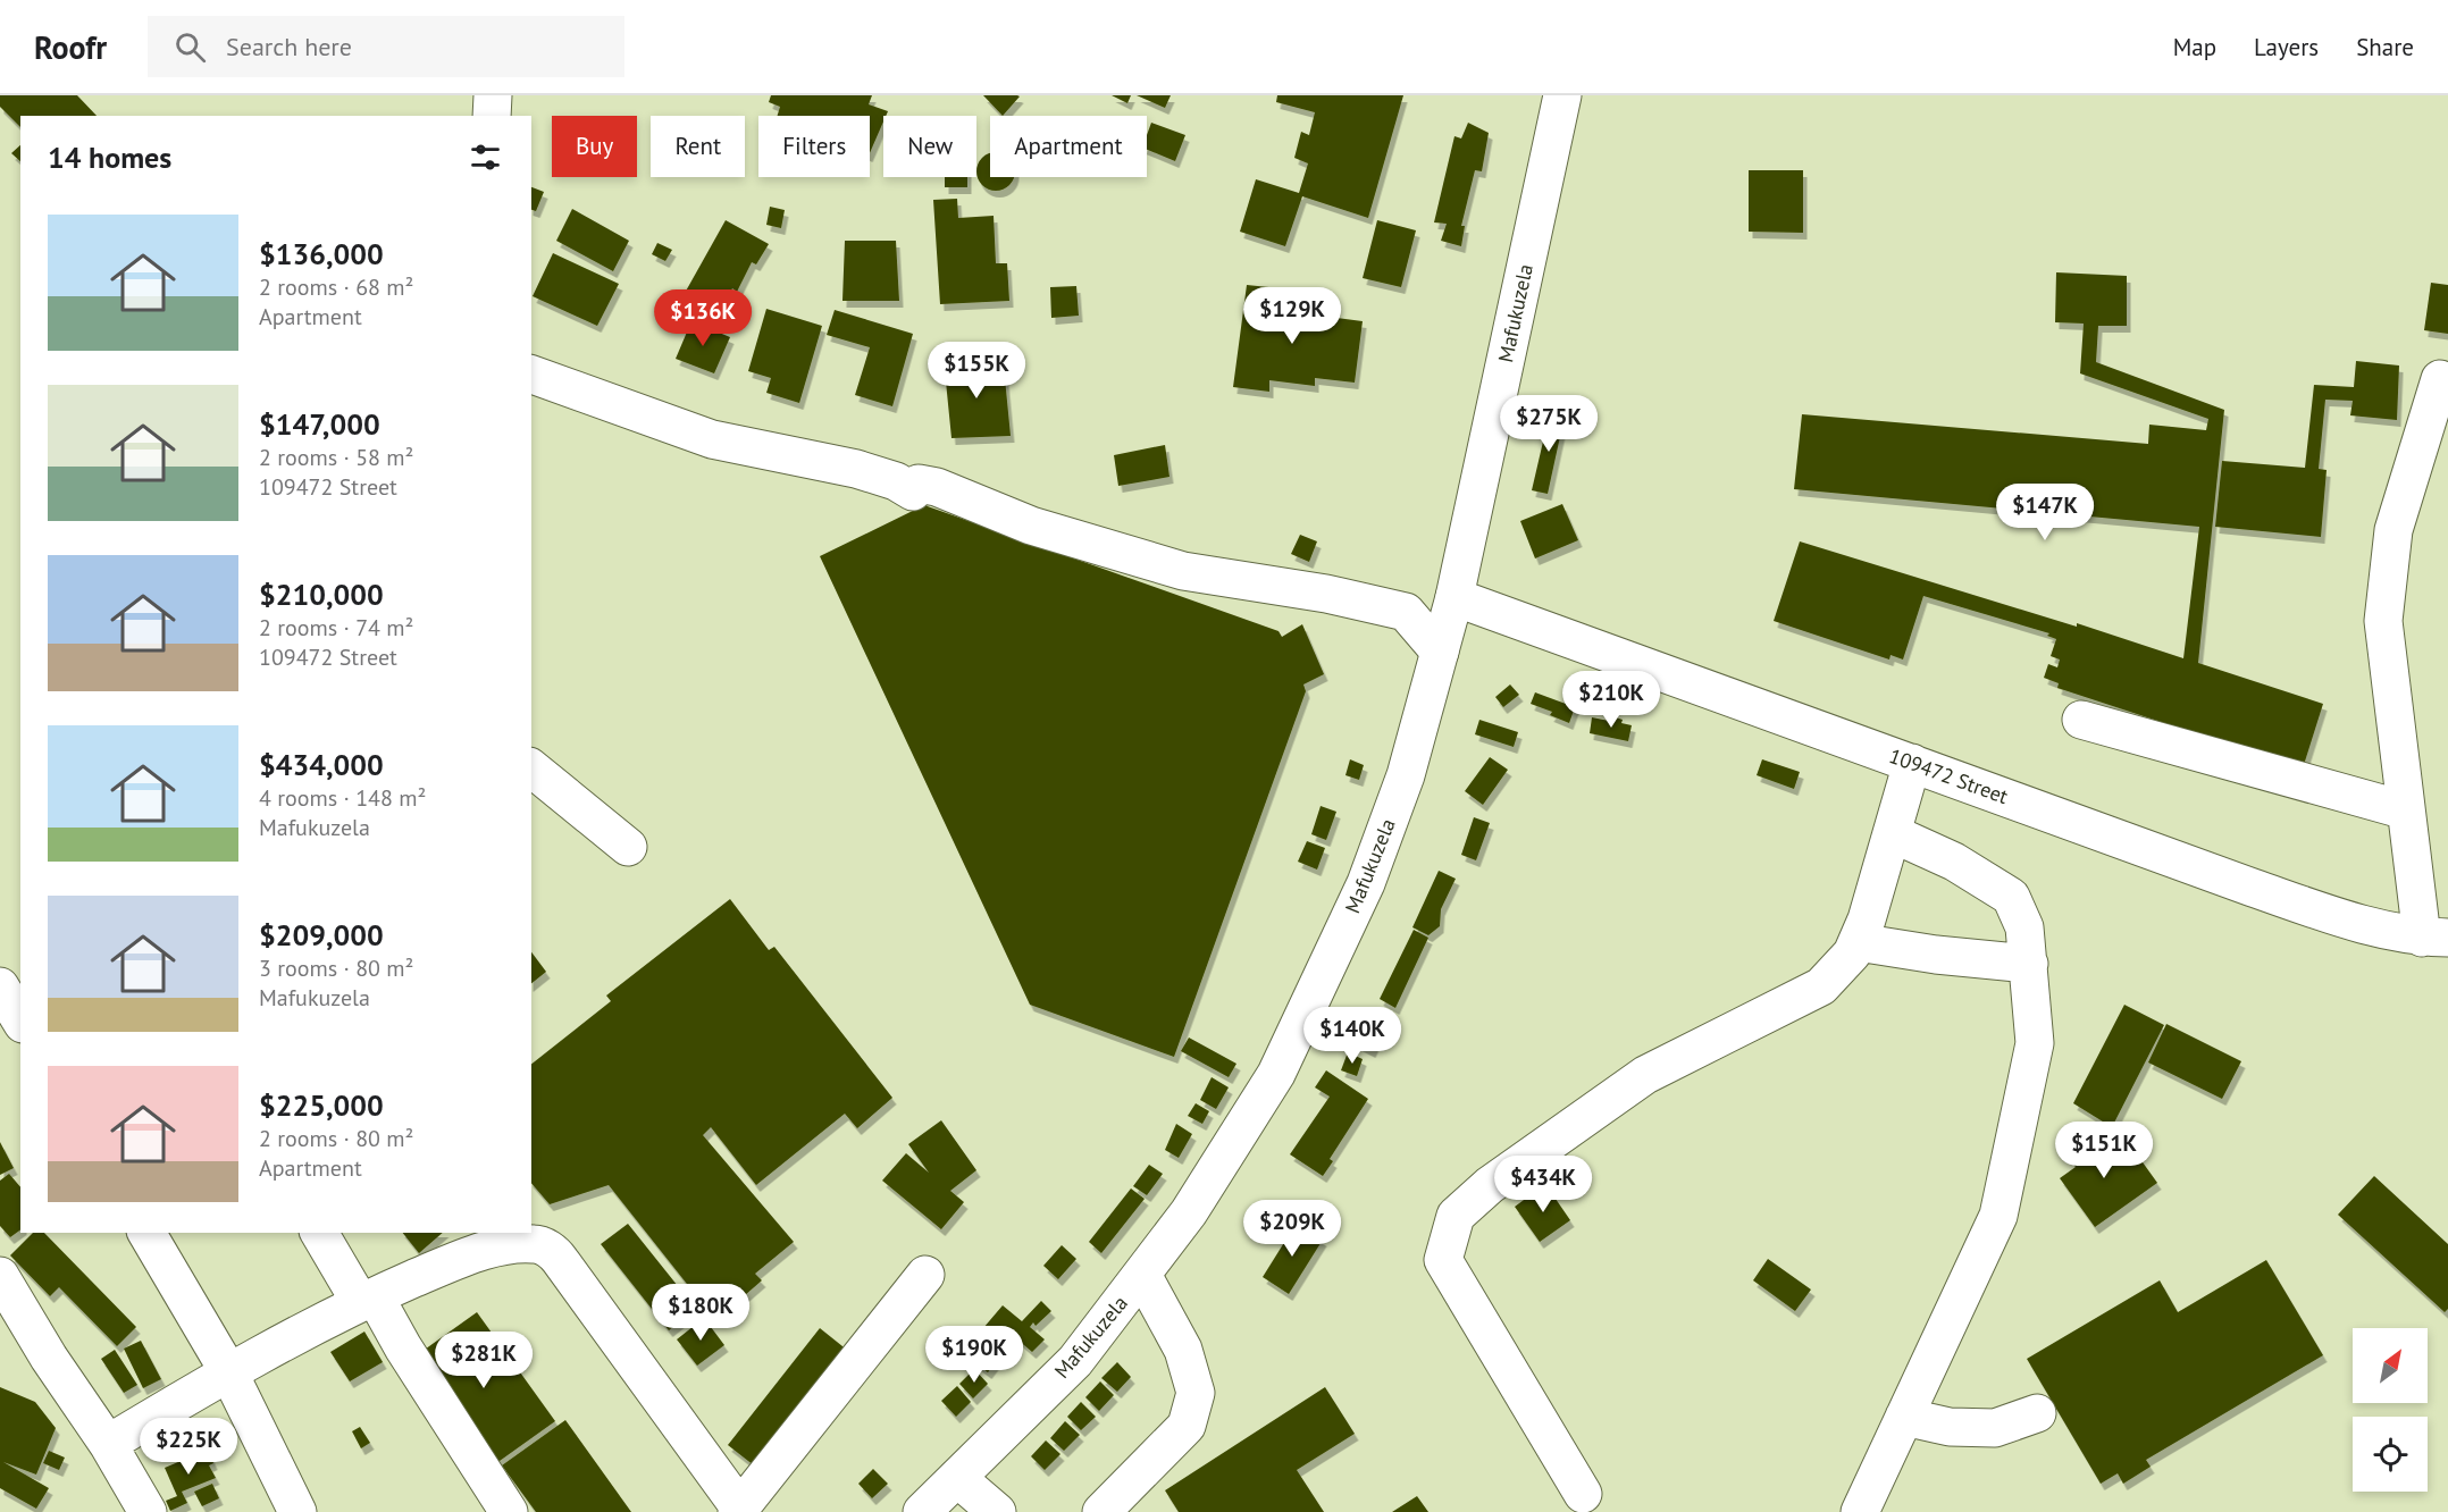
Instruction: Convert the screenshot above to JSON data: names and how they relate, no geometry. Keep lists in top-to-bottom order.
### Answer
{
  "streets": {
    "street": ["Mafukuzela", "109472 Street"]
  },
  "crossings": [
    ["Mafukuzela", "109472 Street"]
  ],
  "north": "top right",
  "page": {
    "header": "Roofr",
    "search": "Search here",
    "nav": ["Map", "Layers", "Share"],
    "chip": [
      "Buy",
      "Rent",
      "Filters",
      "New",
      "Apartment"
    ],
    "heading": "14 homes",
    "list": [
      {
        "name": "$136,000",
        "note": "2 rooms · 68 m² · Apartment"
      },
      {
        "name": "$147,000",
        "note": "2 rooms · 58 m² · 109472 Street"
      },
      {
        "name": "$210,000",
        "note": "2 rooms · 74 m² · 109472 Street"
      },
      {
        "name": "$434,000",
        "note": "4 rooms · 148 m² · Mafukuzela"
      },
      {
        "name": "$209,000",
        "note": "3 rooms · 80 m² · Mafukuzela"
      },
      {
        "name": "$225,000",
        "note": "2 rooms · 80 m² · Apartment"
      }
    ],
    "price": [
      "$129K",
      "$136K",
      "$155K",
      "$275K",
      "$147K",
      "$210K",
      "$140K",
      "$151K",
      "$434K",
      "$209K",
      "$180K",
      "$190K",
      "$281K",
      "$225K"
    ]
  }
}
